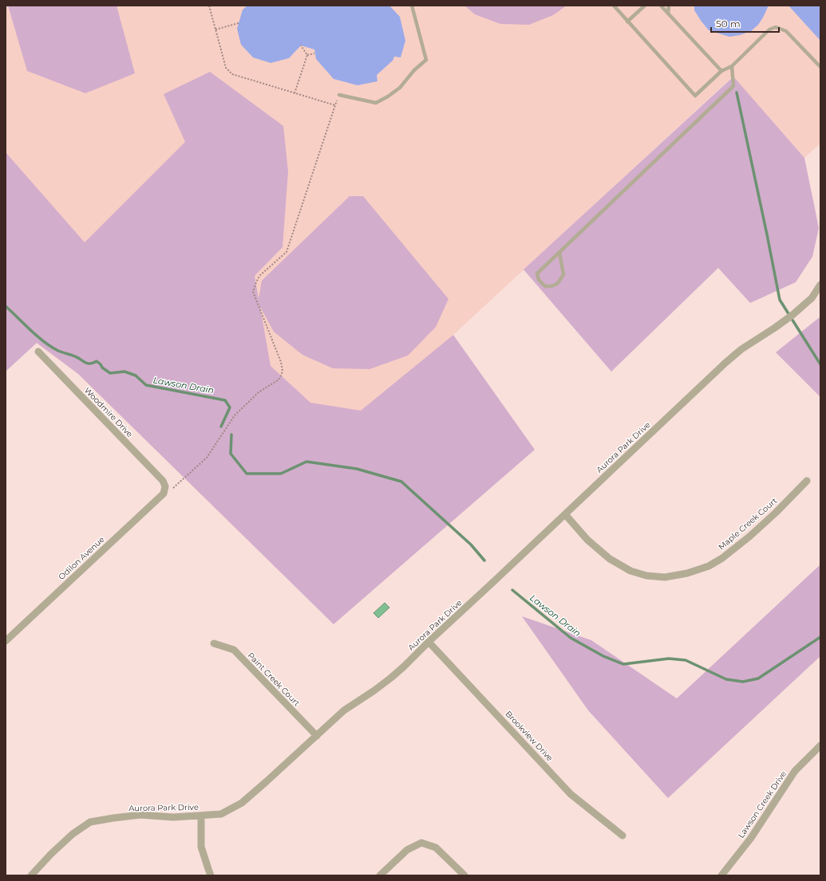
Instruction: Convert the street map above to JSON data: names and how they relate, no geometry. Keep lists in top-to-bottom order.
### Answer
{
  "streets": {
    "street": [
      "Woodmire Drive",
      "Aurora Park Drive",
      "Maple Creek Court",
      "Odilon Avenue",
      "Paint Creek Court",
      "Brookview Drive",
      "Lawson Creek Drive"
    ]
  },
  "crossings": [
    ["Woodmire Drive", "Odilon Avenue"],
    ["Aurora Park Drive", "Maple Creek Court"],
    ["Aurora Park Drive", "Paint Creek Court"],
    ["Aurora Park Drive", "Brookview Drive"]
  ],
  "water": ["Lawson Drain"],
  "scale_bar": "50 m"
}
